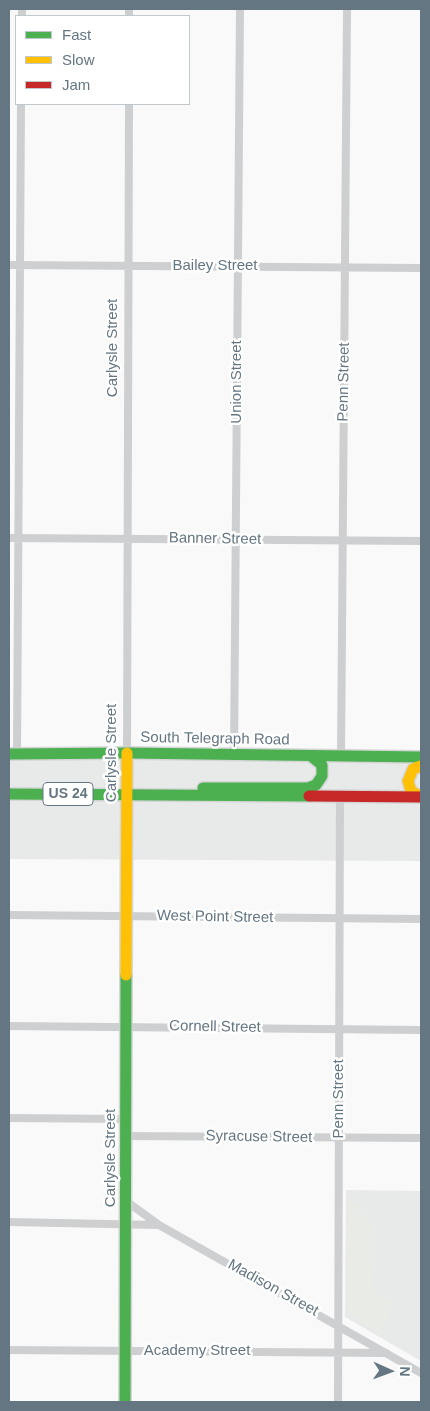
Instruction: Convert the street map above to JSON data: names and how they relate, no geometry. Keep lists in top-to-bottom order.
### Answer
{
  "streets": {
    "main road": ["Carlysle Street", "South Telegraph Road", "US 24"],
    "street": [
      "Bailey Street",
      "Union Street",
      "Penn Street",
      "Banner Street",
      "West Point Street",
      "Cornell Street",
      "Syracuse Street",
      "Madison Street",
      "Academy Street"
    ]
  },
  "crossings": [
    ["Bailey Street", "Carlysle Street"],
    ["Bailey Street", "Union Street"],
    ["Bailey Street", "Penn Street"],
    ["Carlysle Street", "Banner Street"],
    ["Carlysle Street", "South Telegraph Road"],
    ["Carlysle Street", "US 24"],
    ["Carlysle Street", "West Point Street"],
    ["Carlysle Street", "Cornell Street"],
    ["Carlysle Street", "Syracuse Street"],
    ["Carlysle Street", "Madison Street"],
    ["Carlysle Street", "Academy Street"],
    ["Union Street", "Banner Street"],
    ["Union Street", "South Telegraph Road"],
    ["Penn Street", "Banner Street"],
    ["Penn Street", "South Telegraph Road"],
    ["Penn Street", "US 24"],
    ["Penn Street", "West Point Street"],
    ["Penn Street", "Cornell Street"],
    ["Penn Street", "Syracuse Street"],
    ["Penn Street", "Madison Street"],
    ["Penn Street", "Academy Street"],
    ["Madison Street", "Academy Street"]
  ],
  "legend": ["Fast", "Slow", "Jam"],
  "north": "right"
}
